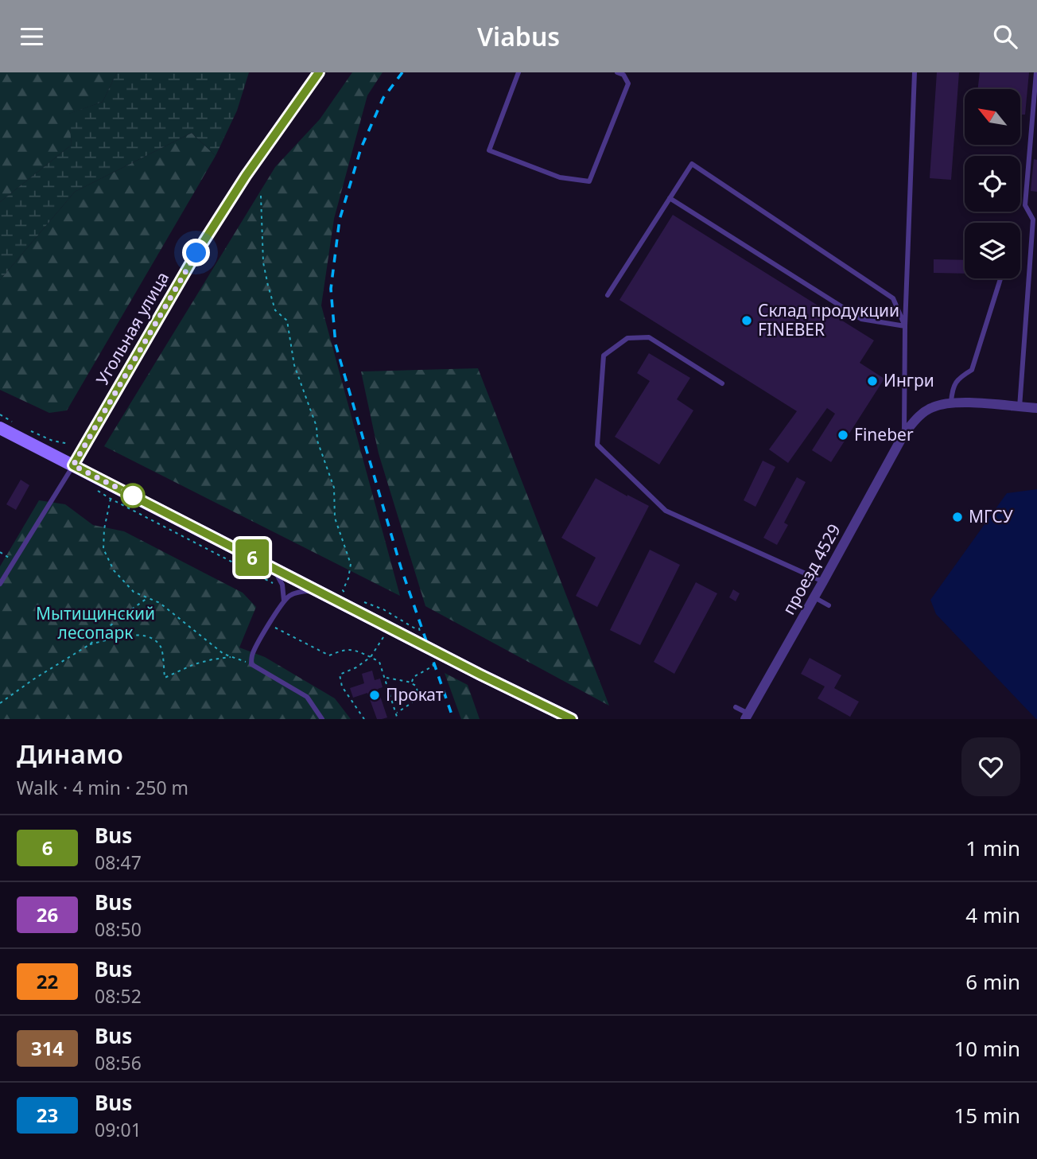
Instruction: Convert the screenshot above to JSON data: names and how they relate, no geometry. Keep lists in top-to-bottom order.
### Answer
{
  "streets": {
    "street": ["Угольная улица", "проезд 4529"]
  },
  "parks": ["Мытищинский лесопарк"],
  "places": [
    "Склад продукции FINEBER",
    "Ингри",
    "Fineber",
    "МГСУ",
    "Прокат"
  ],
  "lines": ["bus line 6"],
  "north": "top left",
  "page": {
    "header": "Viabus",
    "on_map": "6",
    "heading": ["Динамо", "Walk · 4 min · 250 m"],
    "list": [
      {
        "mark": "6",
        "name": "Bus",
        "note": "08:47",
        "value": "1 min"
      },
      {
        "mark": "26",
        "name": "Bus",
        "note": "08:50",
        "value": "4 min"
      },
      {
        "mark": "22",
        "name": "Bus",
        "note": "08:52",
        "value": "6 min"
      },
      {
        "mark": "314",
        "name": "Bus",
        "note": "08:56",
        "value": "10 min"
      },
      {
        "mark": "23",
        "name": "Bus",
        "note": "09:01",
        "value": "15 min"
      }
    ]
  }
}
